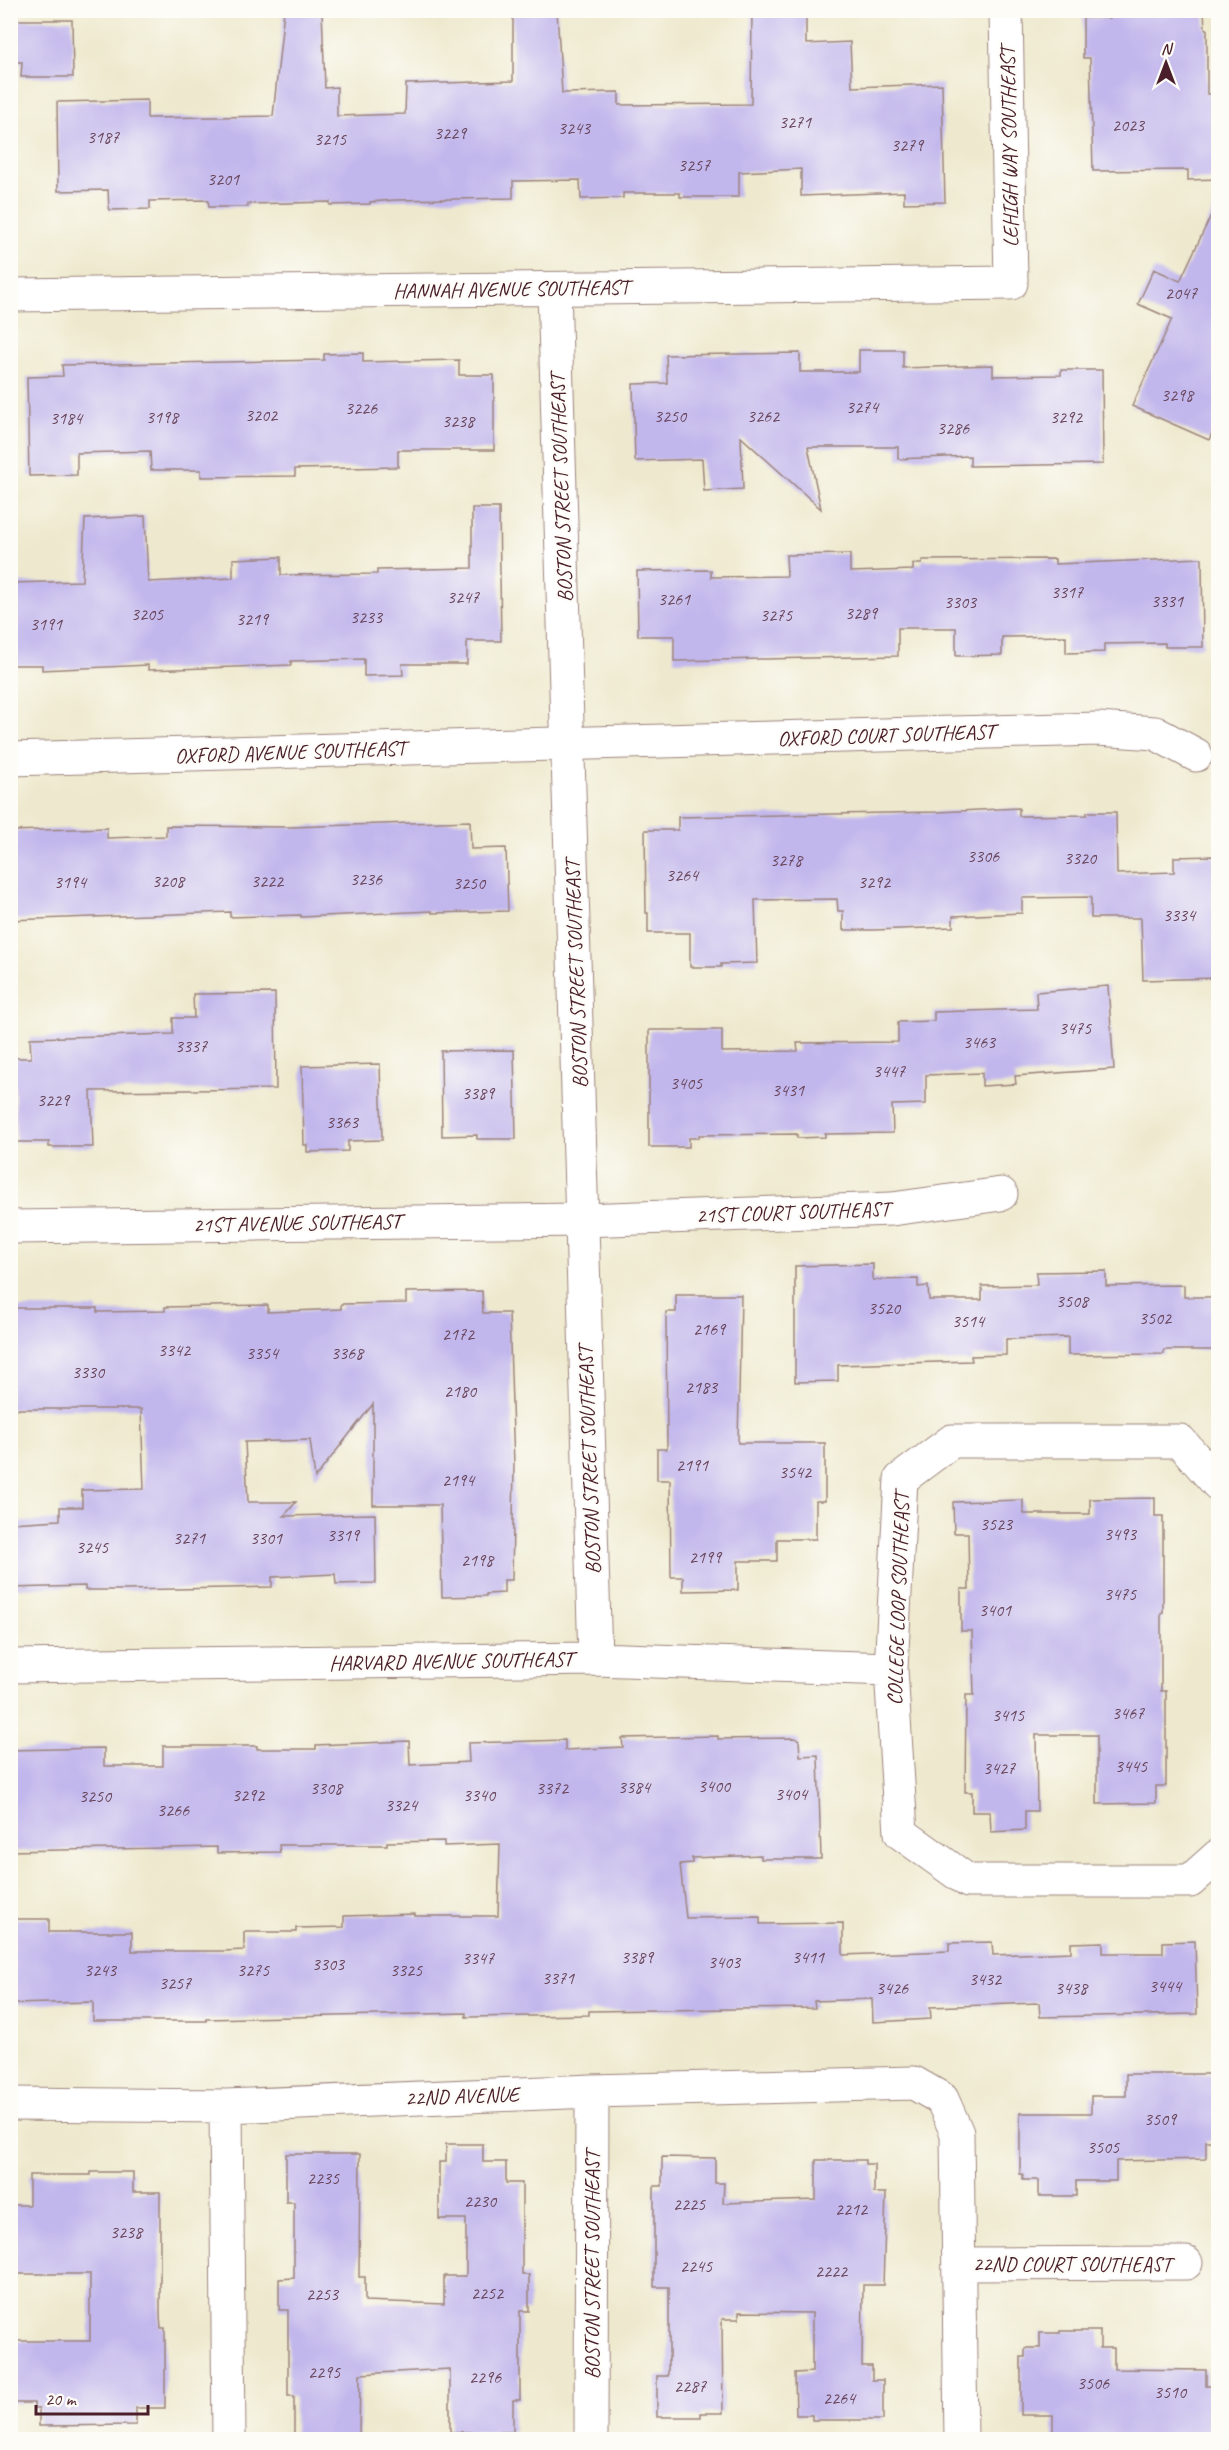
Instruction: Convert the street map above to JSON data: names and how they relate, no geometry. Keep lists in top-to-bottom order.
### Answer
{
  "streets": {
    "street": [
      "LEHIGH WAY SOUTHEAST",
      "HANNAH AVENUE SOUTHEAST",
      "BOSTON STREET SOUTHEAST",
      "OXFORD COURT SOUTHEAST",
      "OXFORD AVENUE SOUTHEAST",
      "21ST COURT SOUTHEAST",
      "21ST AVENUE SOUTHEAST",
      "COLLEGE LOOP SOUTHEAST",
      "HARVARD AVENUE SOUTHEAST",
      "22ND AVENUE",
      "22ND COURT SOUTHEAST"
    ]
  },
  "crossings": [
    ["LEHIGH WAY SOUTHEAST", "HANNAH AVENUE SOUTHEAST"],
    ["HANNAH AVENUE SOUTHEAST", "BOSTON STREET SOUTHEAST"],
    ["BOSTON STREET SOUTHEAST", "OXFORD COURT SOUTHEAST"],
    ["BOSTON STREET SOUTHEAST", "OXFORD AVENUE SOUTHEAST"],
    ["BOSTON STREET SOUTHEAST", "21ST COURT SOUTHEAST"],
    ["BOSTON STREET SOUTHEAST", "21ST AVENUE SOUTHEAST"],
    ["BOSTON STREET SOUTHEAST", "HARVARD AVENUE SOUTHEAST"],
    ["BOSTON STREET SOUTHEAST", "22ND AVENUE"],
    ["OXFORD COURT SOUTHEAST", "OXFORD AVENUE SOUTHEAST"],
    ["21ST COURT SOUTHEAST", "21ST AVENUE SOUTHEAST"],
    ["COLLEGE LOOP SOUTHEAST", "HARVARD AVENUE SOUTHEAST"],
    ["22ND AVENUE", "22ND COURT SOUTHEAST"]
  ],
  "house_numbers": [
    "3271",
    "2023",
    "3243",
    "3229",
    "3187",
    "3215",
    "3279",
    "3257",
    "3201",
    "2047",
    "3298",
    "3274",
    "3226",
    "3202",
    "3250",
    "3262",
    "3198",
    "3292",
    "3184",
    "3238",
    "3286",
    "3317",
    "3247",
    "3261",
    "3331",
    "3303",
    "3289",
    "3205",
    "3275",
    "3233",
    "3219",
    "3191",
    "3306",
    "3320",
    "3278",
    "3264",
    "3236",
    "3208",
    "3222",
    "3194",
    "3292",
    "3250",
    "3334",
    "3475",
    "3463",
    "3337",
    "3447",
    "3405",
    "3431",
    "3389",
    "3229",
    "3363",
    "3508",
    "3520",
    "3502",
    "3514",
    "2169",
    "2172",
    "3342",
    "3354",
    "3368",
    "3330",
    "2183",
    "2180",
    "2191",
    "3542",
    "2194",
    "3523",
    "3493",
    "3319",
    "3271",
    "3301",
    "3245",
    "2199",
    "2198",
    "3475",
    "3401",
    "3467",
    "3415",
    "3445",
    "3427",
    "3400",
    "3384",
    "3308",
    "3372",
    "3404",
    "3292",
    "3340",
    "3250",
    "3324",
    "3266",
    "3389",
    "3411",
    "3347",
    "3403",
    "3303",
    "3243",
    "3275",
    "3325",
    "3371",
    "3432",
    "3257",
    "3444",
    "3426",
    "3438",
    "3509",
    "3505",
    "2235",
    "2230",
    "2225",
    "2212",
    "3238",
    "2245",
    "2222",
    "2252",
    "2253",
    "2295",
    "2296",
    "3506",
    "2287",
    "3510",
    "2264"
  ],
  "scale_bar": "20 m",
  "north": "top"
}
